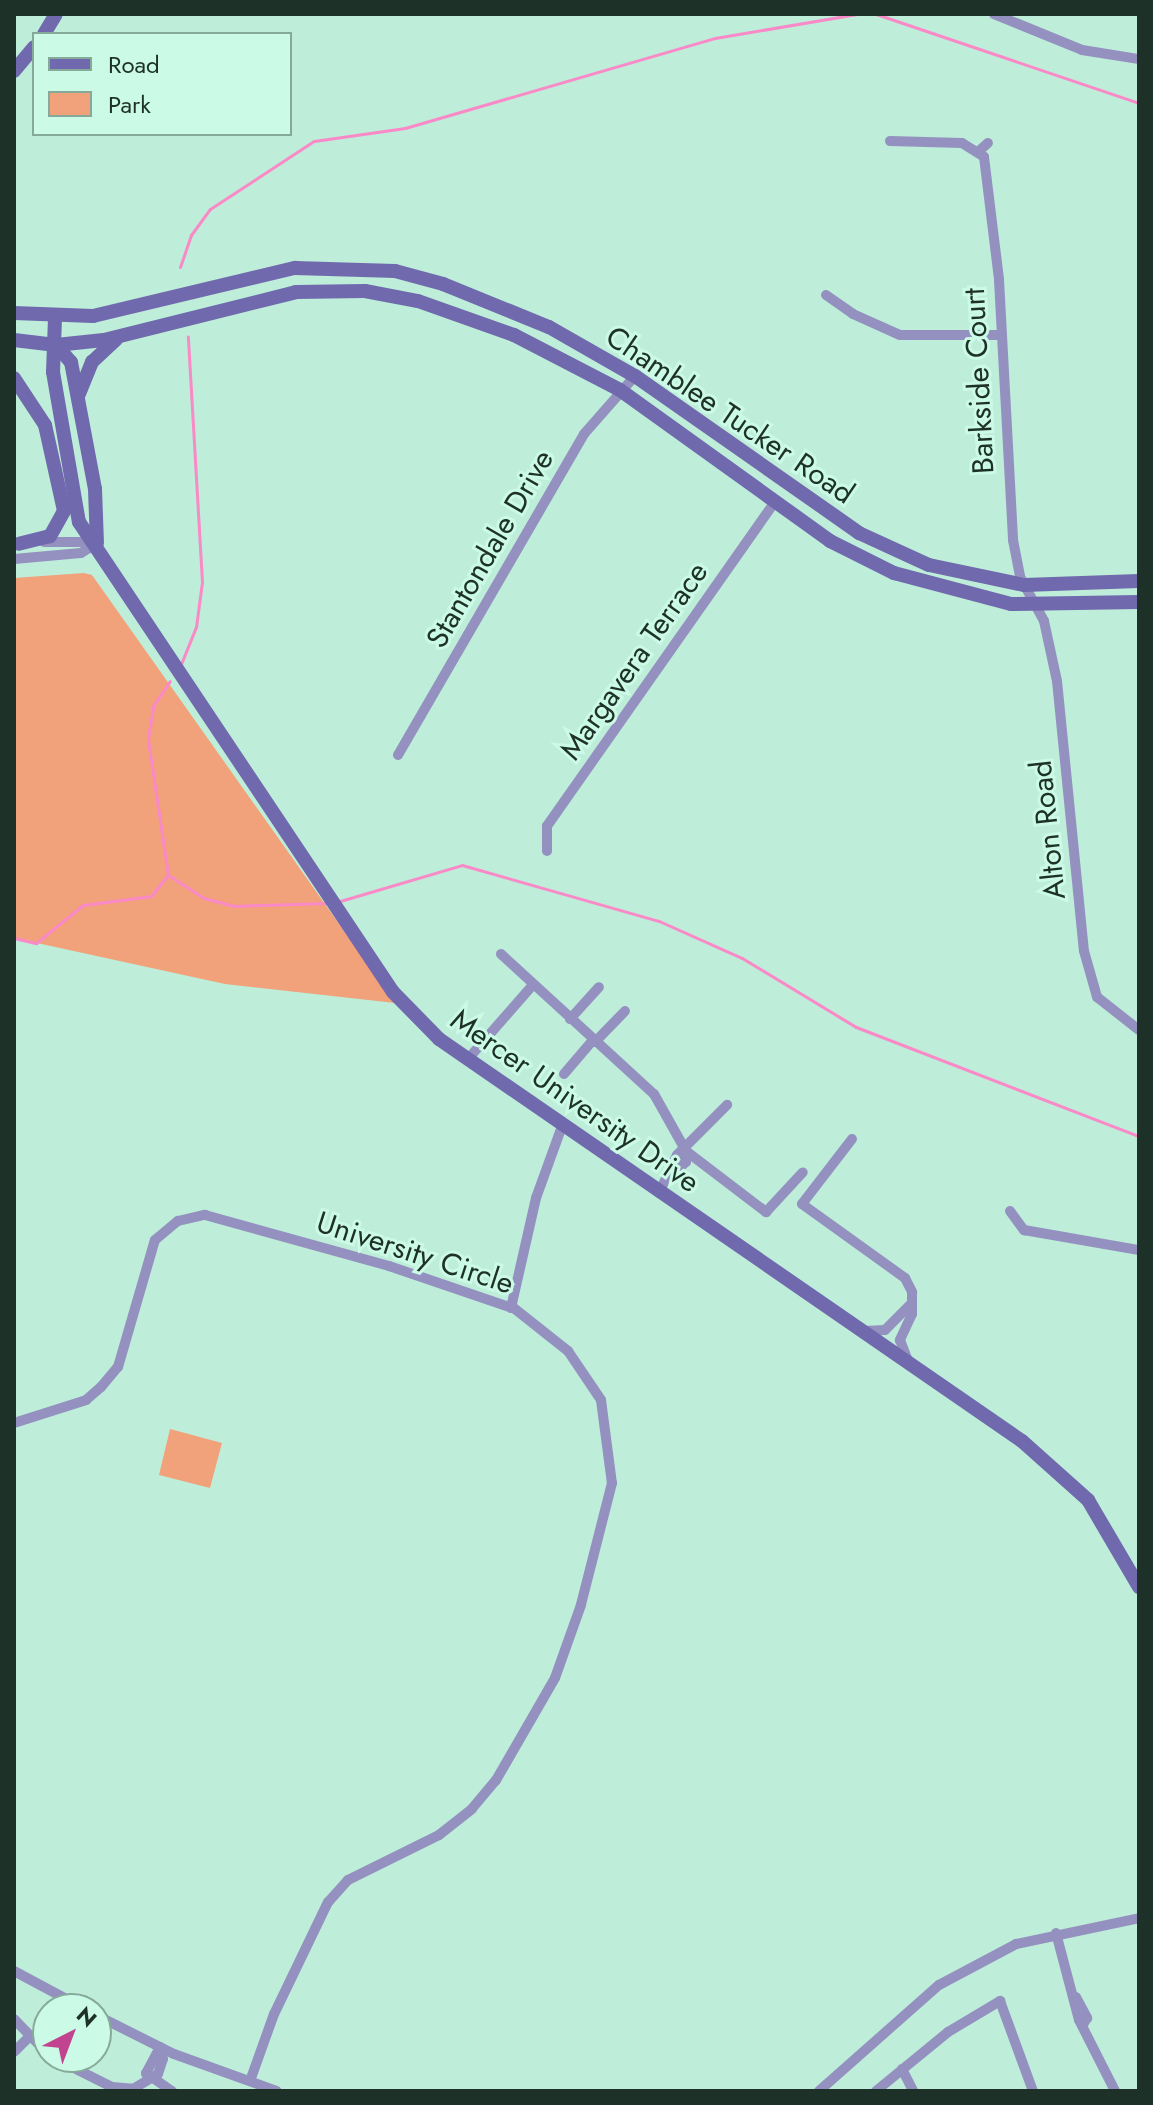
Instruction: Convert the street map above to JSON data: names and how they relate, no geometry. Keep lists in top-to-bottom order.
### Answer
{
  "streets": {
    "main road": ["Chamblee Tucker Road", "Mercer University Drive"],
    "street": [
      "Barkside Court",
      "Stantondale Drive",
      "Margavera Terrace",
      "Alton Road",
      "University Circle"
    ]
  },
  "crossings": [
    ["Barkside Court", "Chamblee Tucker Road"],
    ["Barkside Court", "Alton Road"],
    ["Chamblee Tucker Road", "Stantondale Drive"],
    ["Chamblee Tucker Road", "Margavera Terrace"],
    ["Chamblee Tucker Road", "Alton Road"],
    ["Chamblee Tucker Road", "Mercer University Drive"]
  ],
  "legend": ["Road", "Park"],
  "north": "top right"
}
